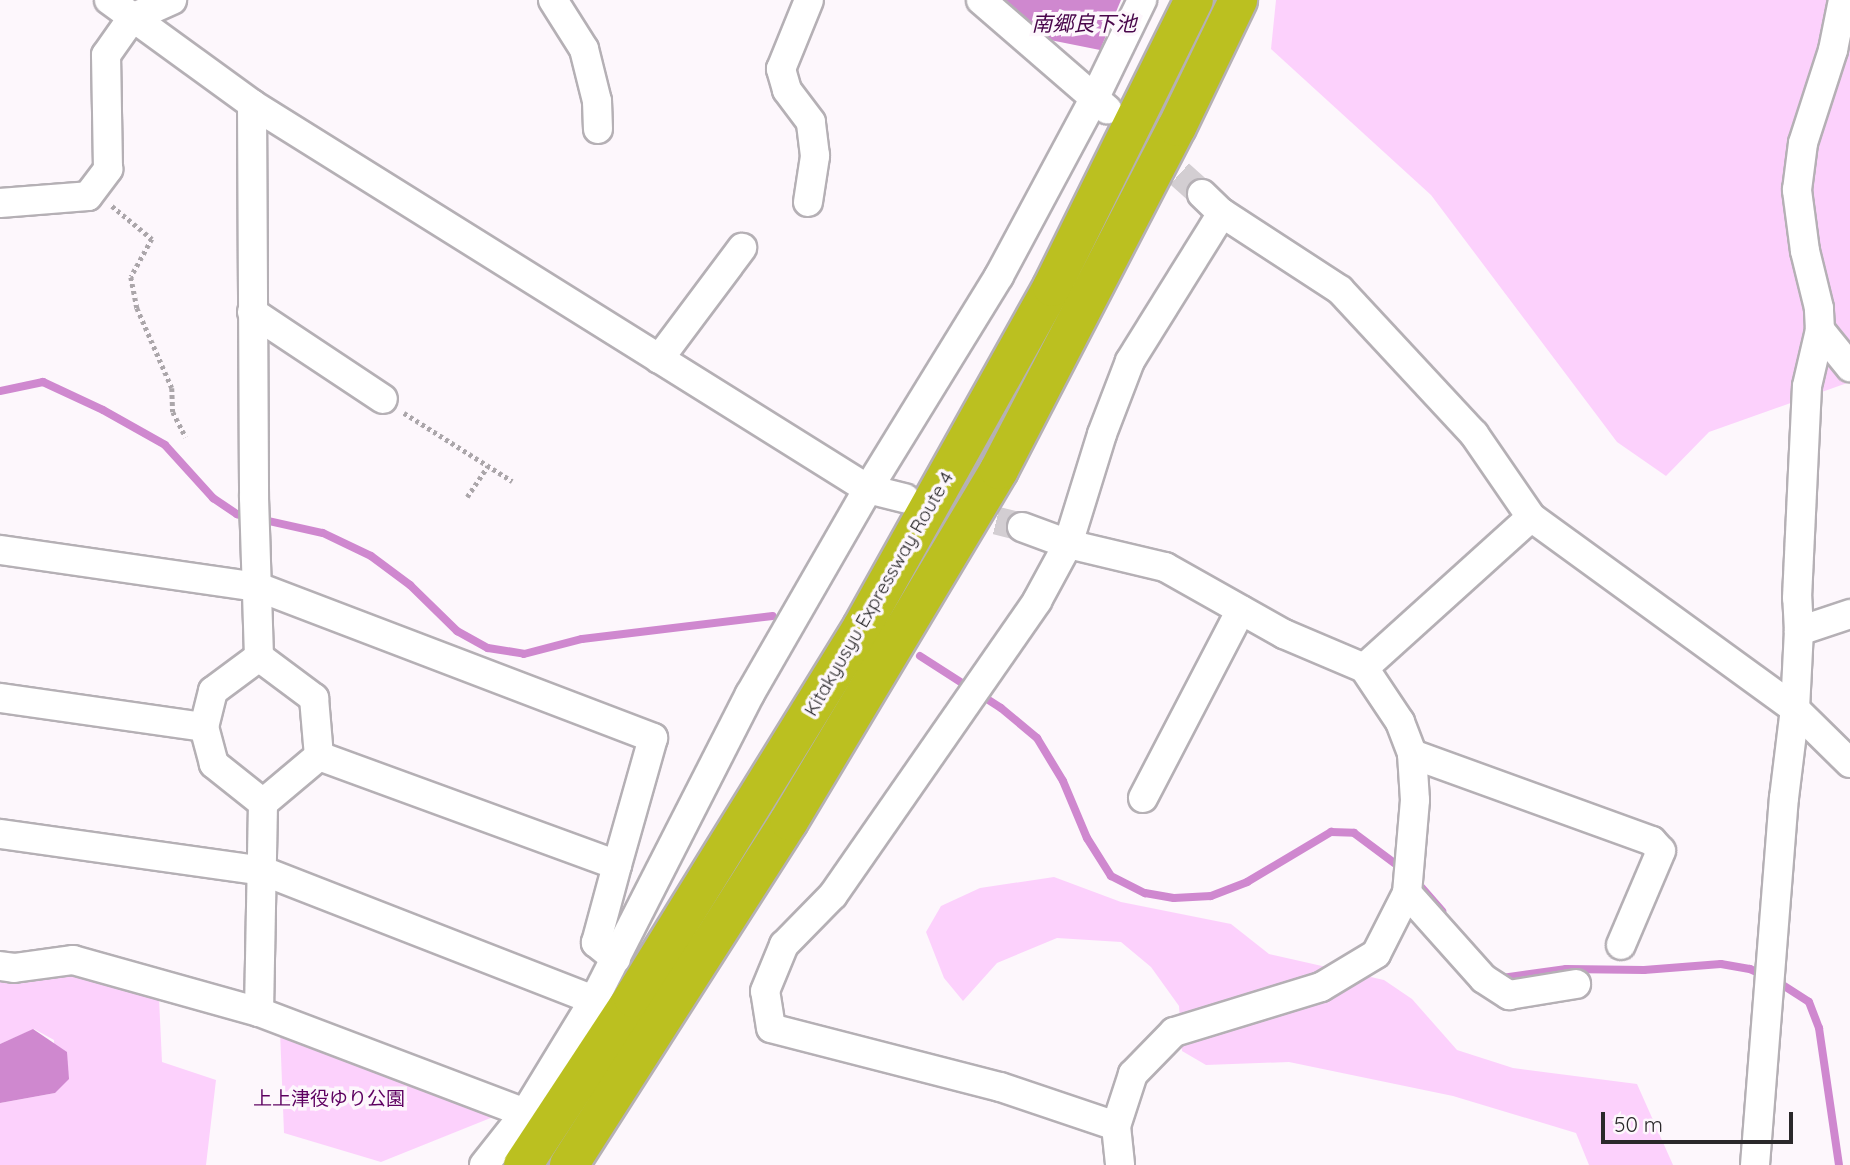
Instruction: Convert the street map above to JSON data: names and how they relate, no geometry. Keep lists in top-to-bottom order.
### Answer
{
  "streets": {
    "highway": ["Kitakyusyu Expressway Route 4"]
  },
  "water": ["南郷良下池"],
  "parks": ["上上津役ゆり公園"],
  "scale_bar": "50 m"
}
